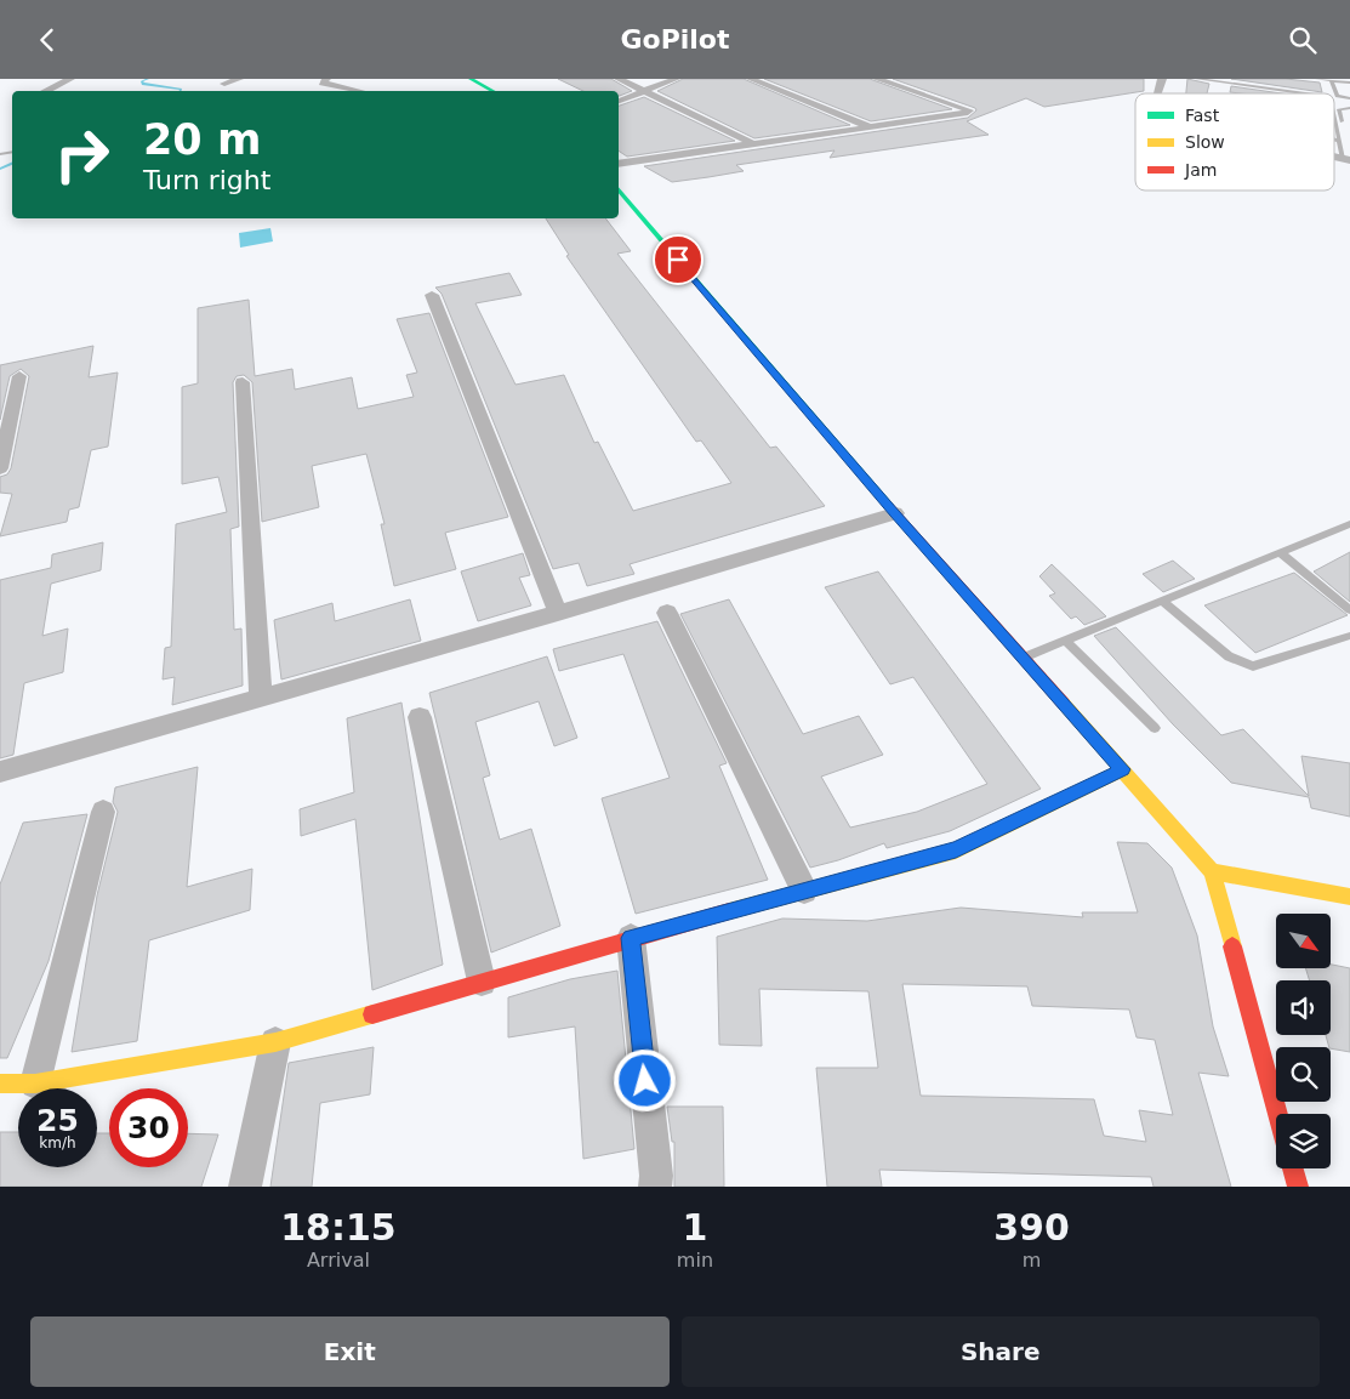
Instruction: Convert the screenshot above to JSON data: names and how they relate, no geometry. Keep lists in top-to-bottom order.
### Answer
{
  "legend": ["Fast", "Slow", "Jam"],
  "north": "bottom right",
  "page": {
    "header": "GoPilot",
    "turn": ["20 m", "Turn right"],
    "speed": "25 km/h",
    "limit": "30",
    "eta": [
      "18:15",
      "Arrival",
      "1",
      "min",
      "390",
      "m"
    ],
    "buttons": ["Exit", "Share"]
  }
}
